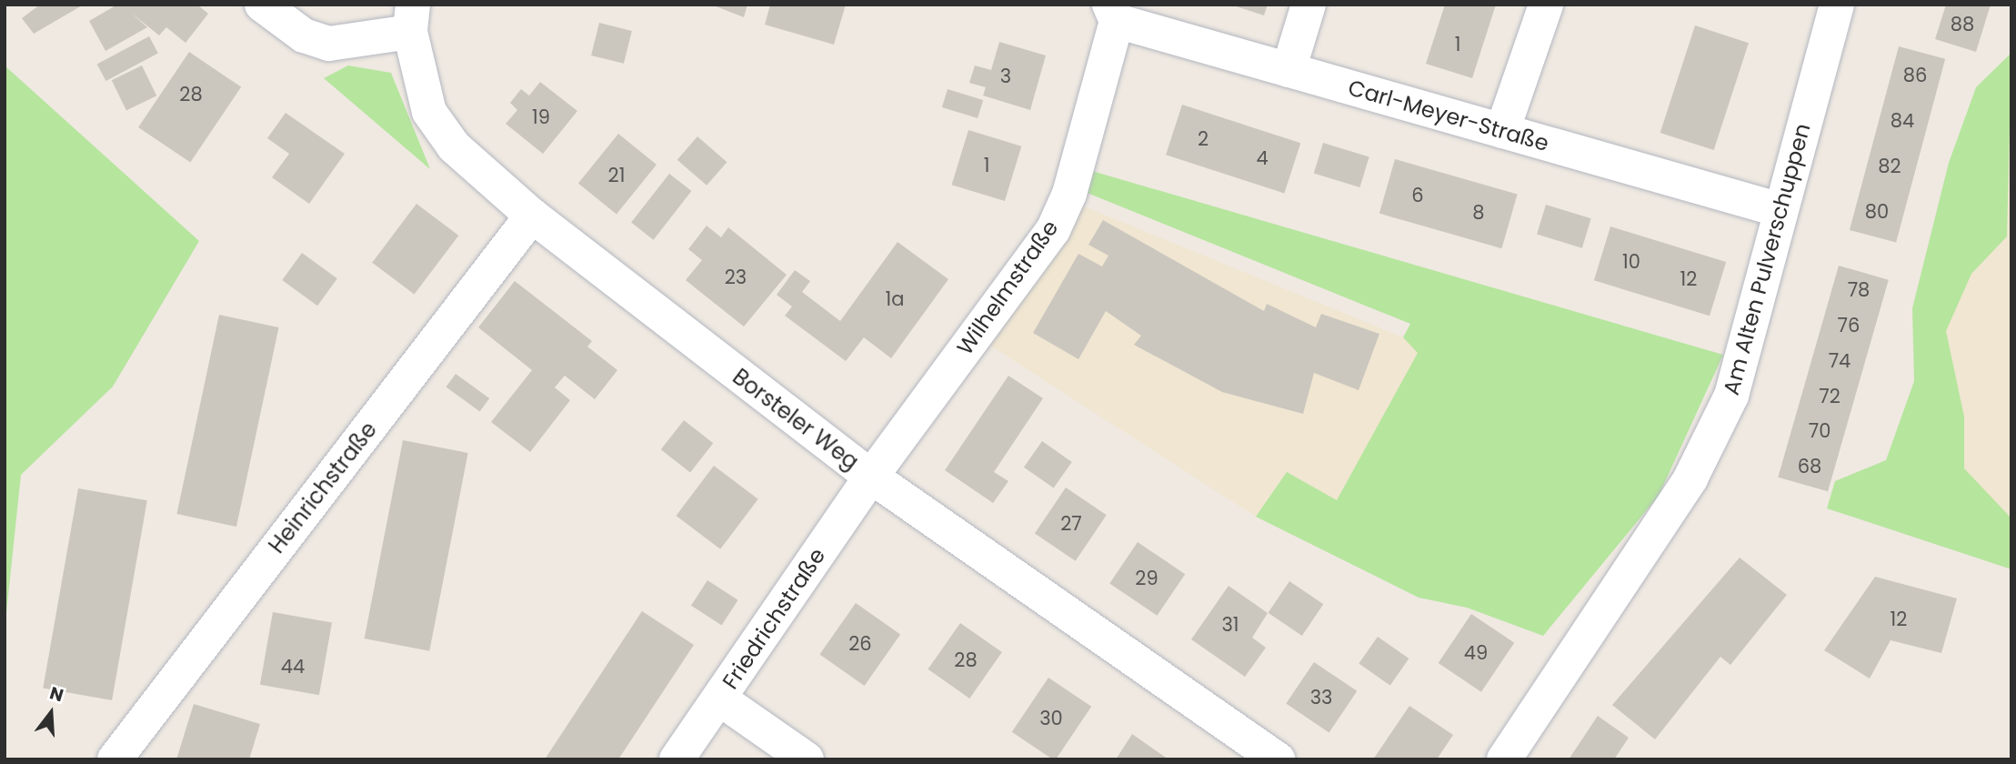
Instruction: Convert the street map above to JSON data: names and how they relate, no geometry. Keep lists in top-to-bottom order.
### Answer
{
  "streets": {
    "street": [
      "Carl-Meyer-Straße",
      "Am Alten Pulverschuppen",
      "Wilhelmstraße",
      "Borsteler Weg",
      "Heinrichstraße",
      "Friedrichstraße"
    ]
  },
  "crossings": [
    ["Carl-Meyer-Straße", "Am Alten Pulverschuppen"],
    ["Carl-Meyer-Straße", "Wilhelmstraße"],
    ["Wilhelmstraße", "Borsteler Weg"],
    ["Wilhelmstraße", "Friedrichstraße"],
    ["Borsteler Weg", "Heinrichstraße"],
    ["Borsteler Weg", "Friedrichstraße"]
  ],
  "house_numbers": [
    "88",
    "1",
    "86",
    "3",
    "28",
    "19",
    "84",
    "2",
    "4",
    "1",
    "82",
    "21",
    "6",
    "80",
    "8",
    "10",
    "23",
    "12",
    "78",
    "1a",
    "76",
    "74",
    "72",
    "70",
    "68",
    "27",
    "29",
    "12",
    "31",
    "26",
    "49",
    "28",
    "44",
    "33",
    "30"
  ],
  "north": "top"
}
